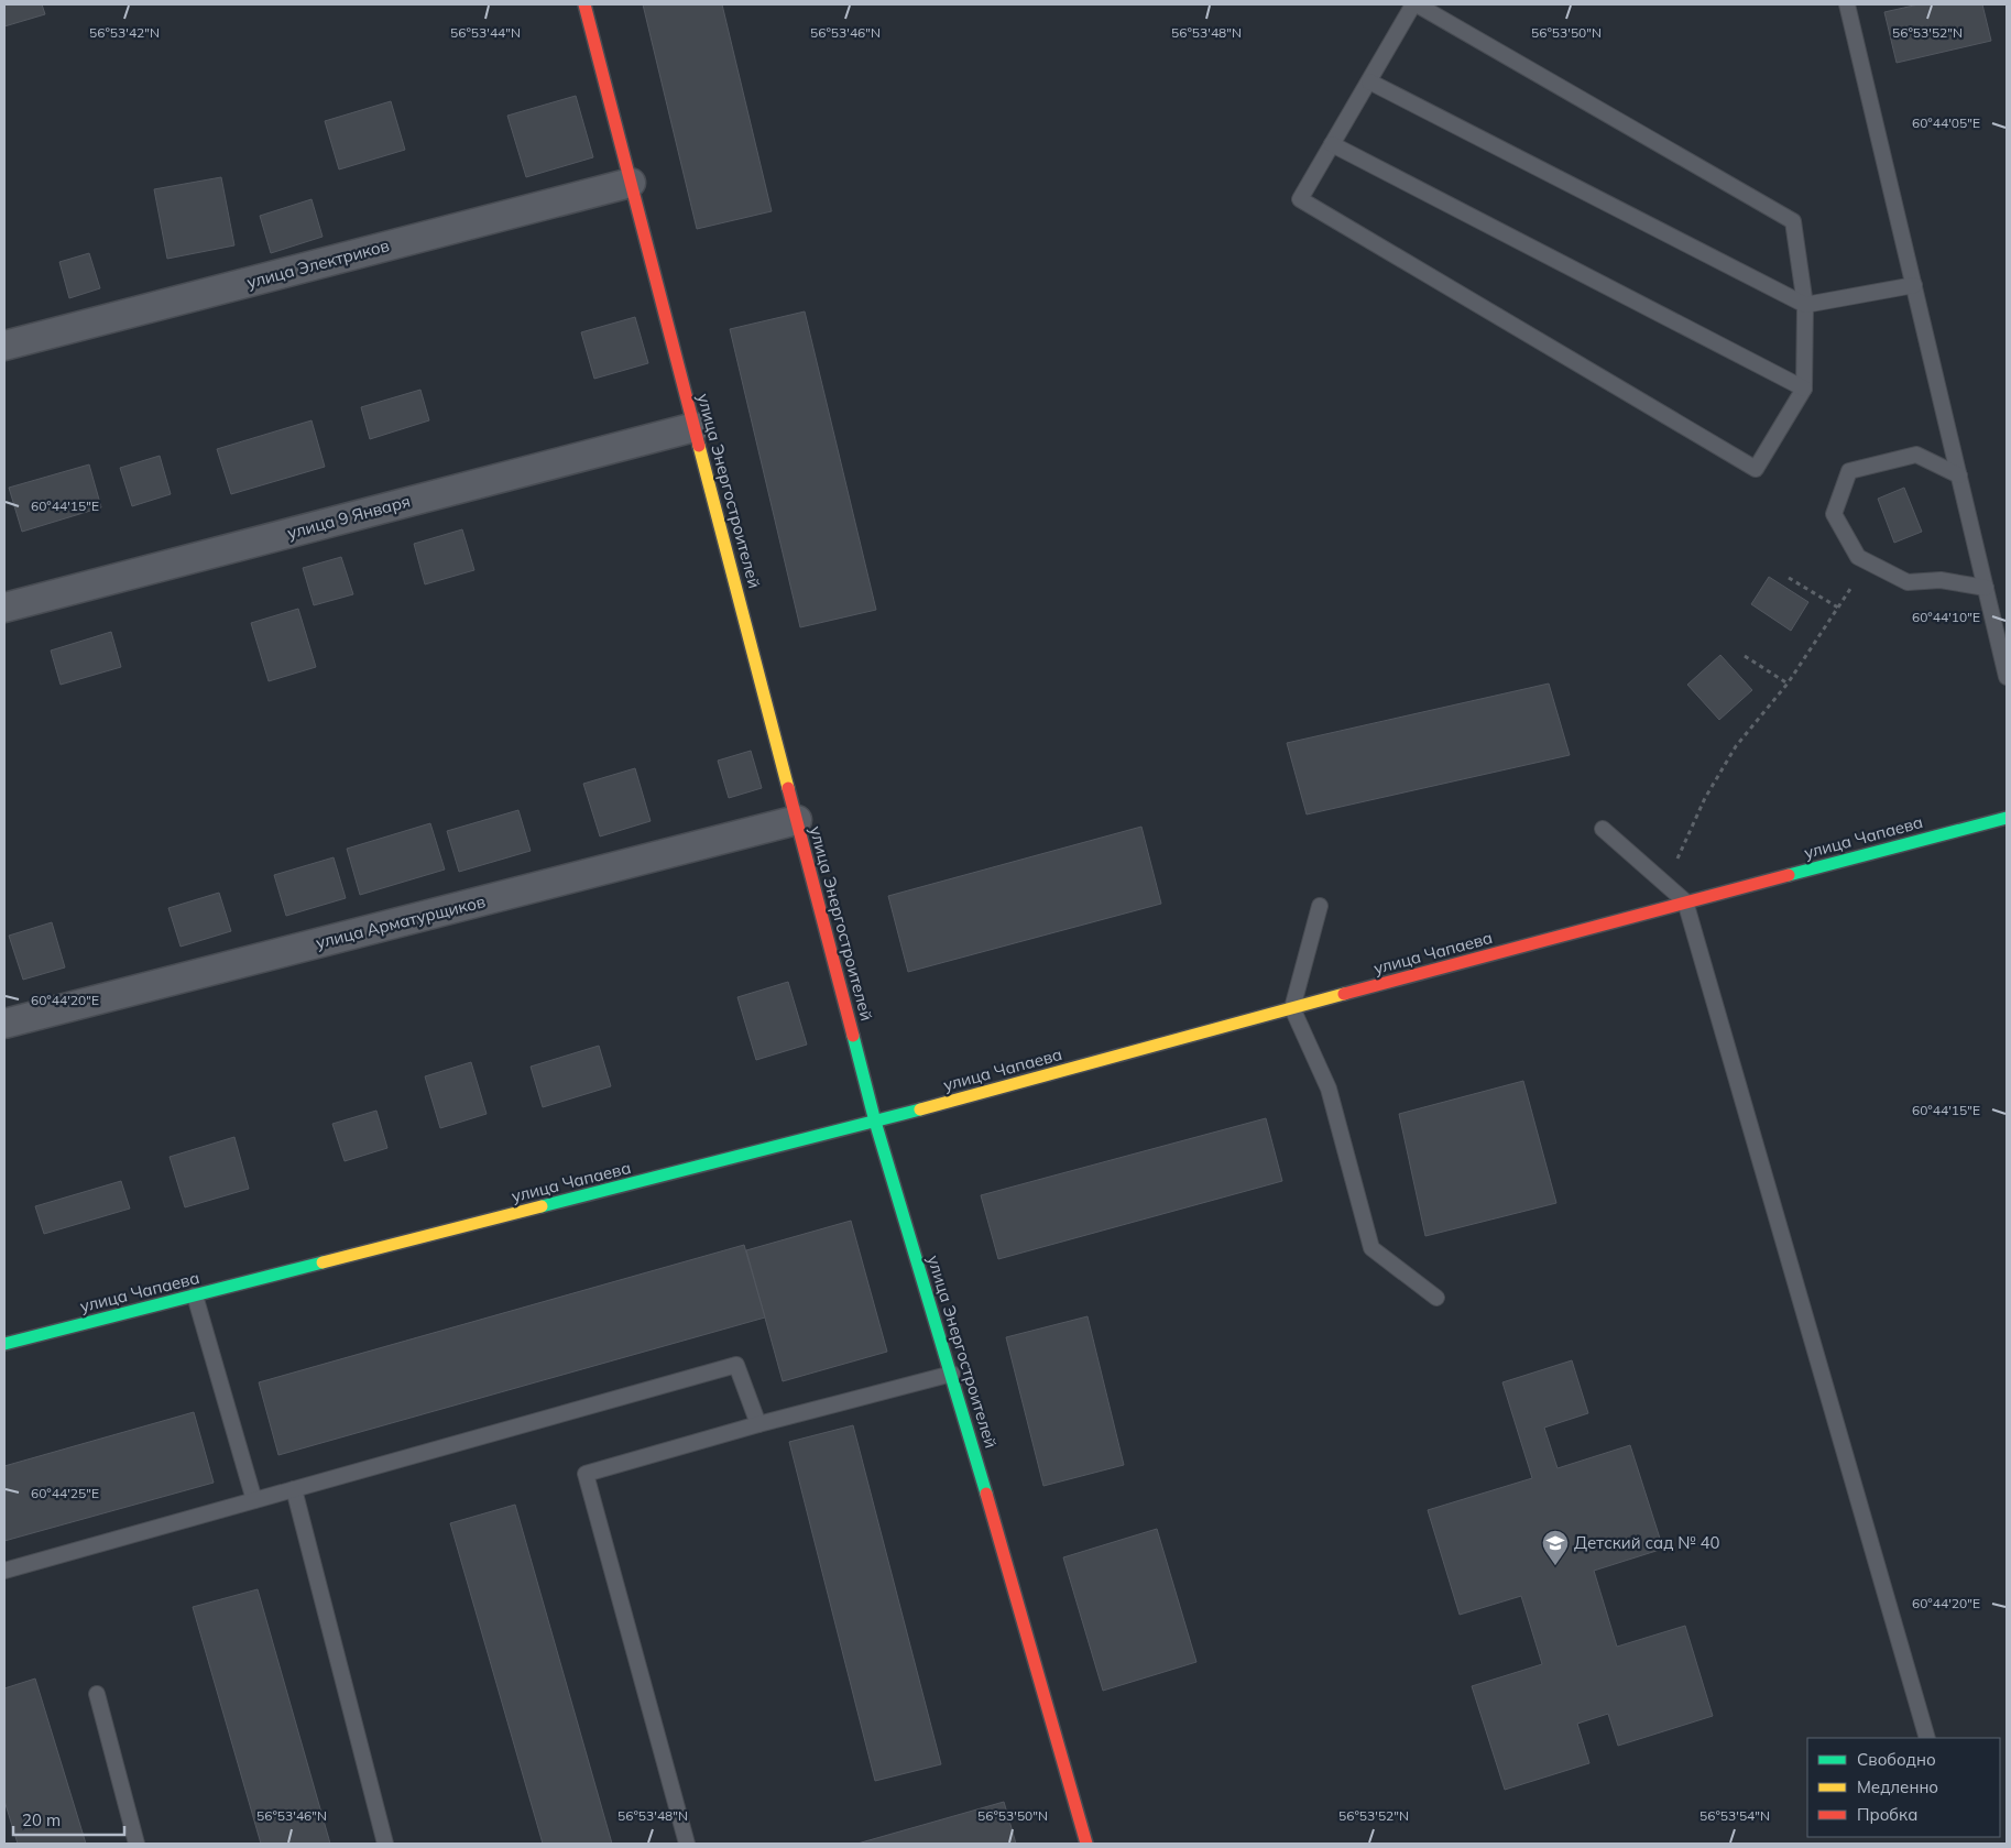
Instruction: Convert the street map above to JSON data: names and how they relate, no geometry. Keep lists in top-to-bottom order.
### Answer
{
  "streets": {
    "street": [
      "улица Электриков",
      "улица Энергостроителей",
      "улица 9 Января",
      "улица Чапаева",
      "улица Арматурщиков"
    ]
  },
  "crossings": [
    ["улица Электриков", "улица Энергостроителей"],
    ["улица Энергостроителей", "улица 9 Января"],
    ["улица Энергостроителей", "улица Чапаева"],
    ["улица Энергостроителей", "улица Арматурщиков"]
  ],
  "places": {
    "school or university": ["Детский сад № 40"]
  },
  "legend": ["Свободно", "Медленно", "Пробка"],
  "scale_bar": "20 m",
  "coordinates": [
    "56°53'42\"N",
    "56°53'44\"N",
    "56°53'46\"N",
    "56°53'48\"N",
    "56°53'50\"N",
    "56°53'52\"N",
    "60°44'05\"E",
    "60°44'15\"E",
    "60°44'10\"E",
    "60°44'20\"E",
    "60°44'25\"E",
    "56°53'54\"N"
  ]
}
